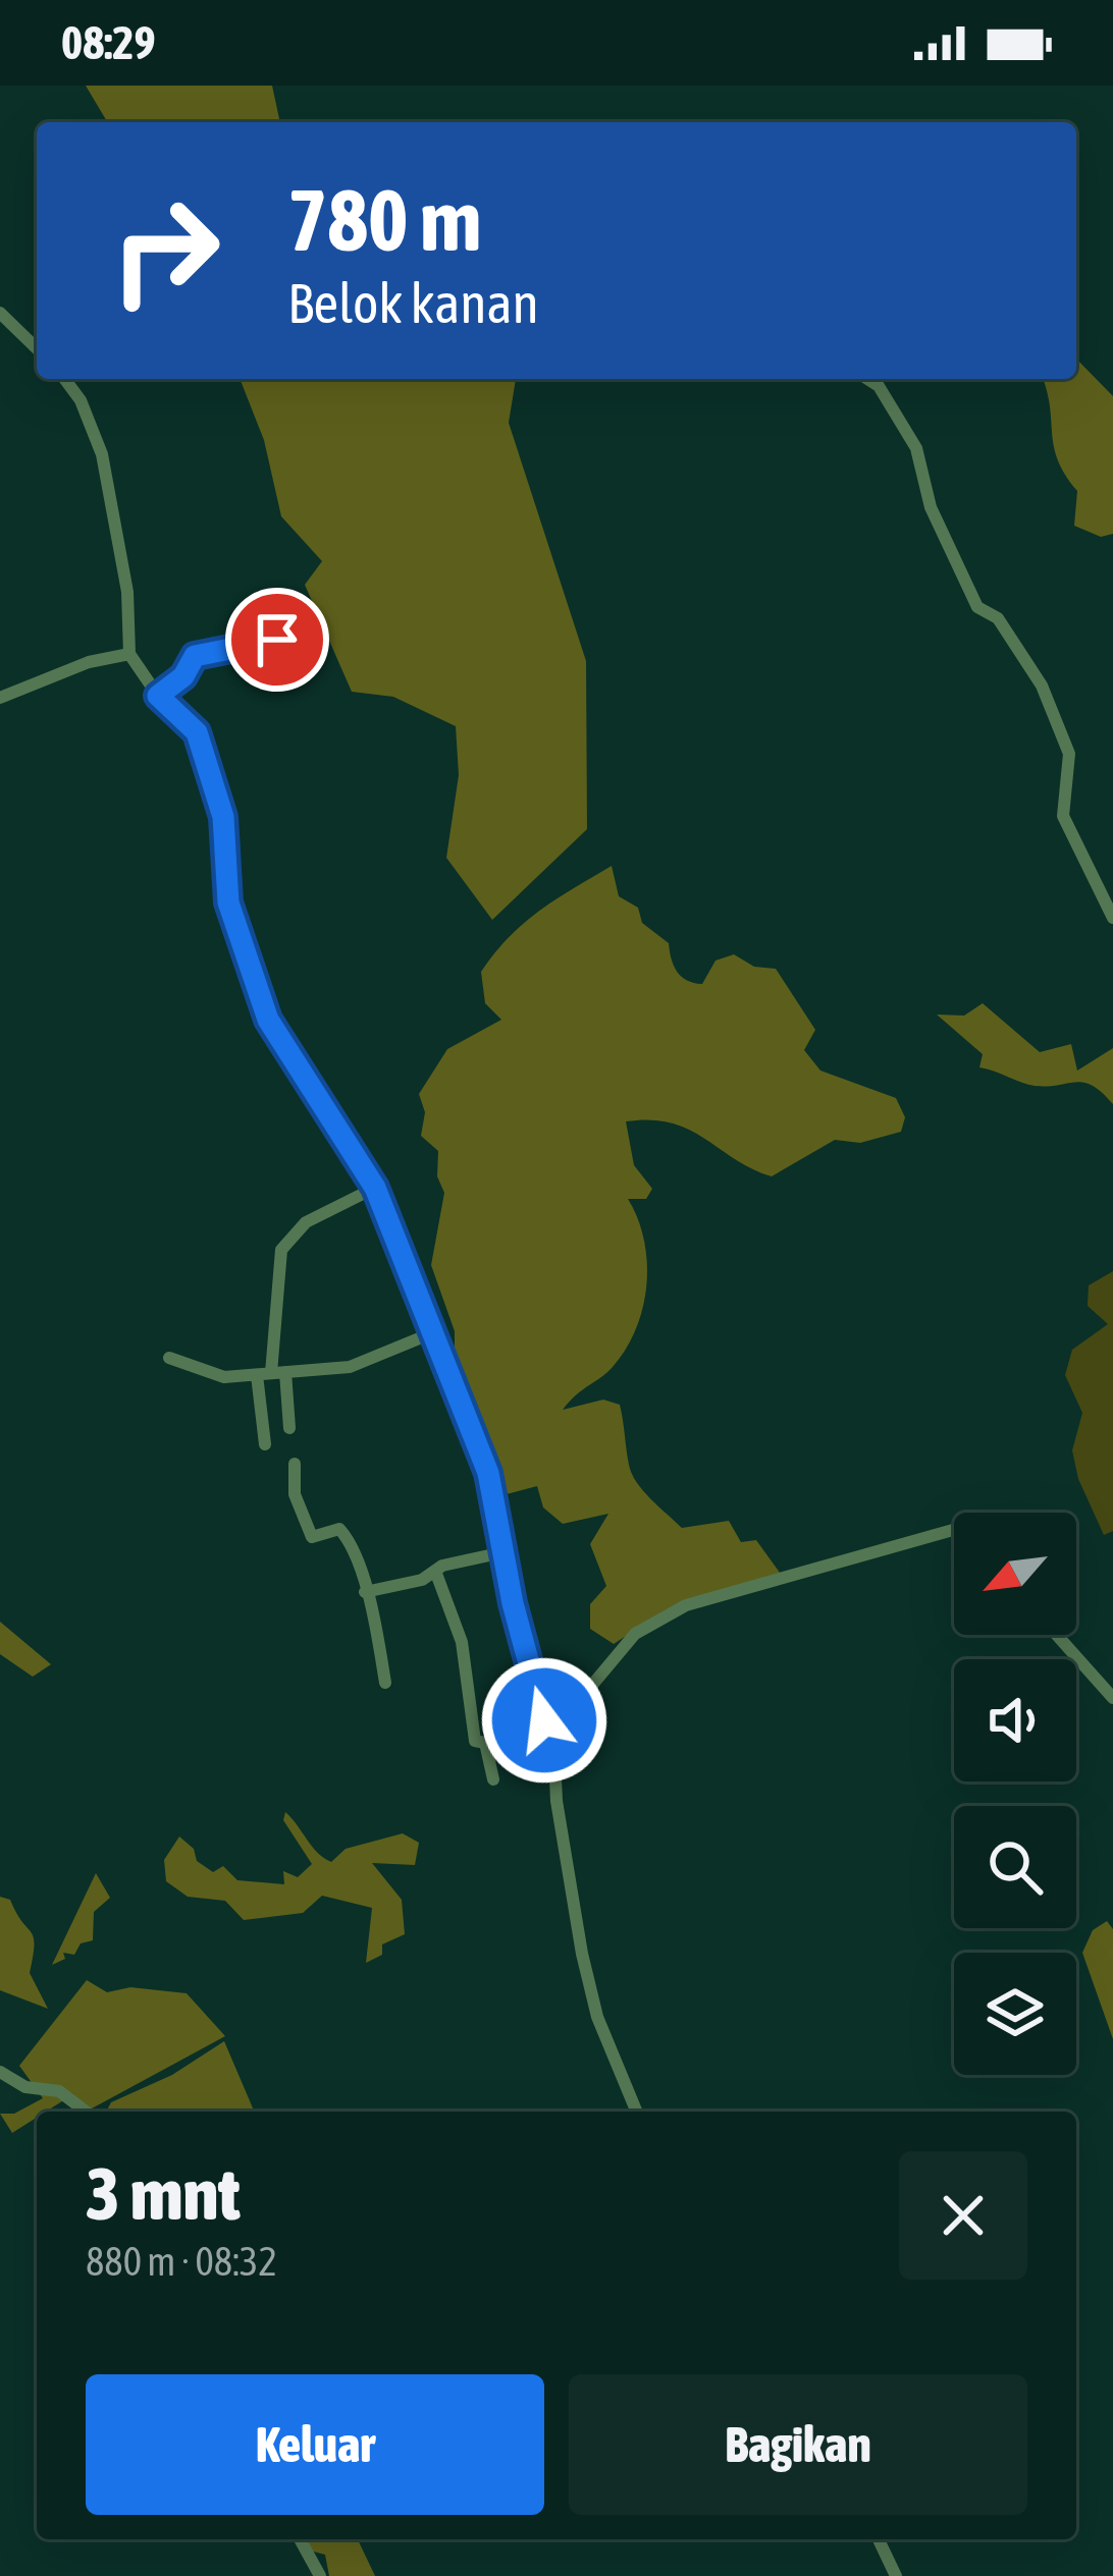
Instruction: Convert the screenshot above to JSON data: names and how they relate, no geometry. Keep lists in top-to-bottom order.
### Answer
{
  "north": "bottom left",
  "page": {
    "status": "08:29",
    "turn": ["780 m", "Belok kanan"],
    "heading": ["3 mnt", "880 m · 08:32"],
    "buttons": ["Keluar", "Bagikan"]
  }
}
